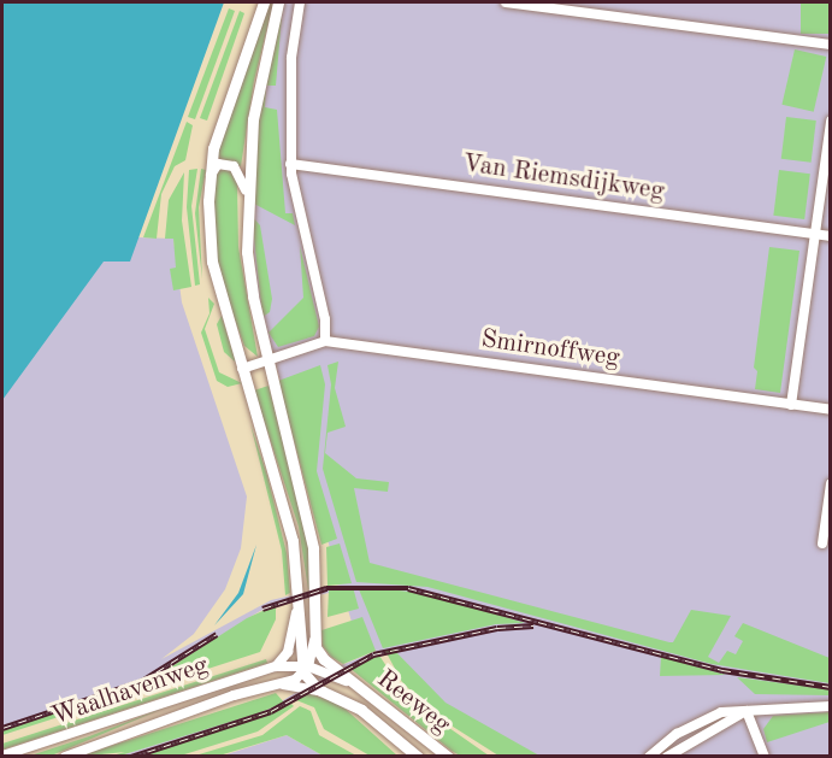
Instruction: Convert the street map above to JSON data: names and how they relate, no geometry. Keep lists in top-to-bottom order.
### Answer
{
  "streets": {
    "main road": ["Reeweg"],
    "street": ["Van Riemsdijkweg", "Smirnoffweg", "Waalhavenweg"]
  },
  "crossings": [
    ["Waalhavenweg", "Reeweg"]
  ]
}
